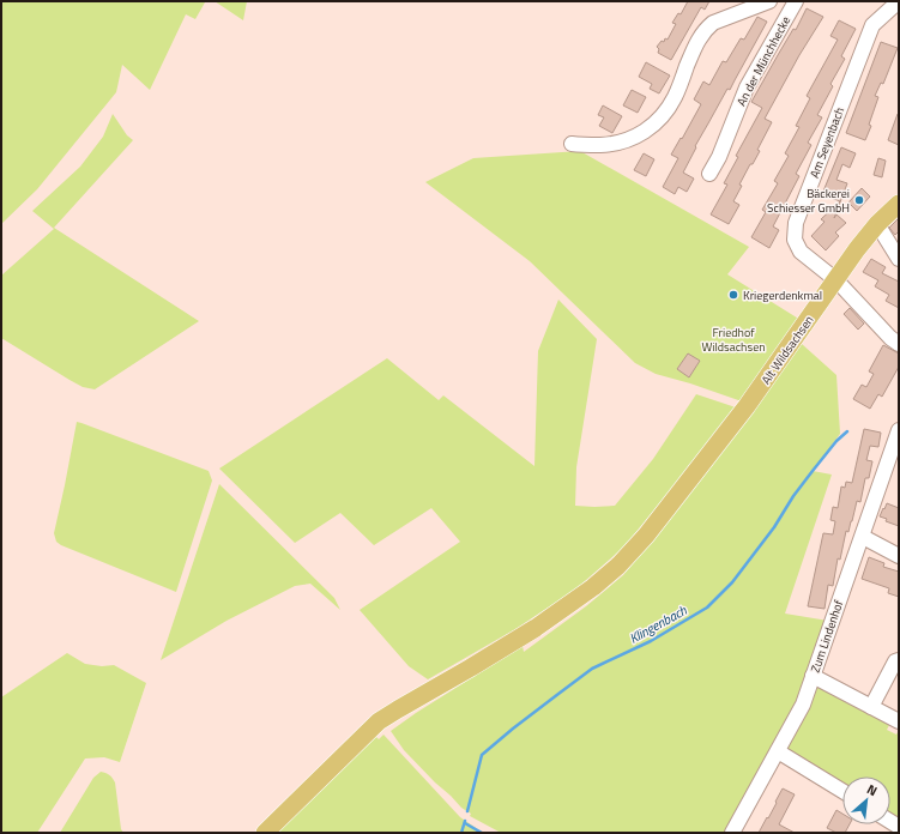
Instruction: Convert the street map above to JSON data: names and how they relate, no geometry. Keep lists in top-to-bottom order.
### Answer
{
  "streets": {
    "main road": ["Alt Wildsachsen"],
    "street": ["An der Münchhecke", "Am Seyenbach", "Zum Lindenhof"]
  },
  "crossings": [
    ["Am Seyenbach", "Alt Wildsachsen"]
  ],
  "water": ["Klingenbach"],
  "parks": ["Friedhof Wildsachsen"],
  "places": ["Bäckerei Schiesser GmbH", "Kriegerdenkmal"],
  "north": "top right"
}
